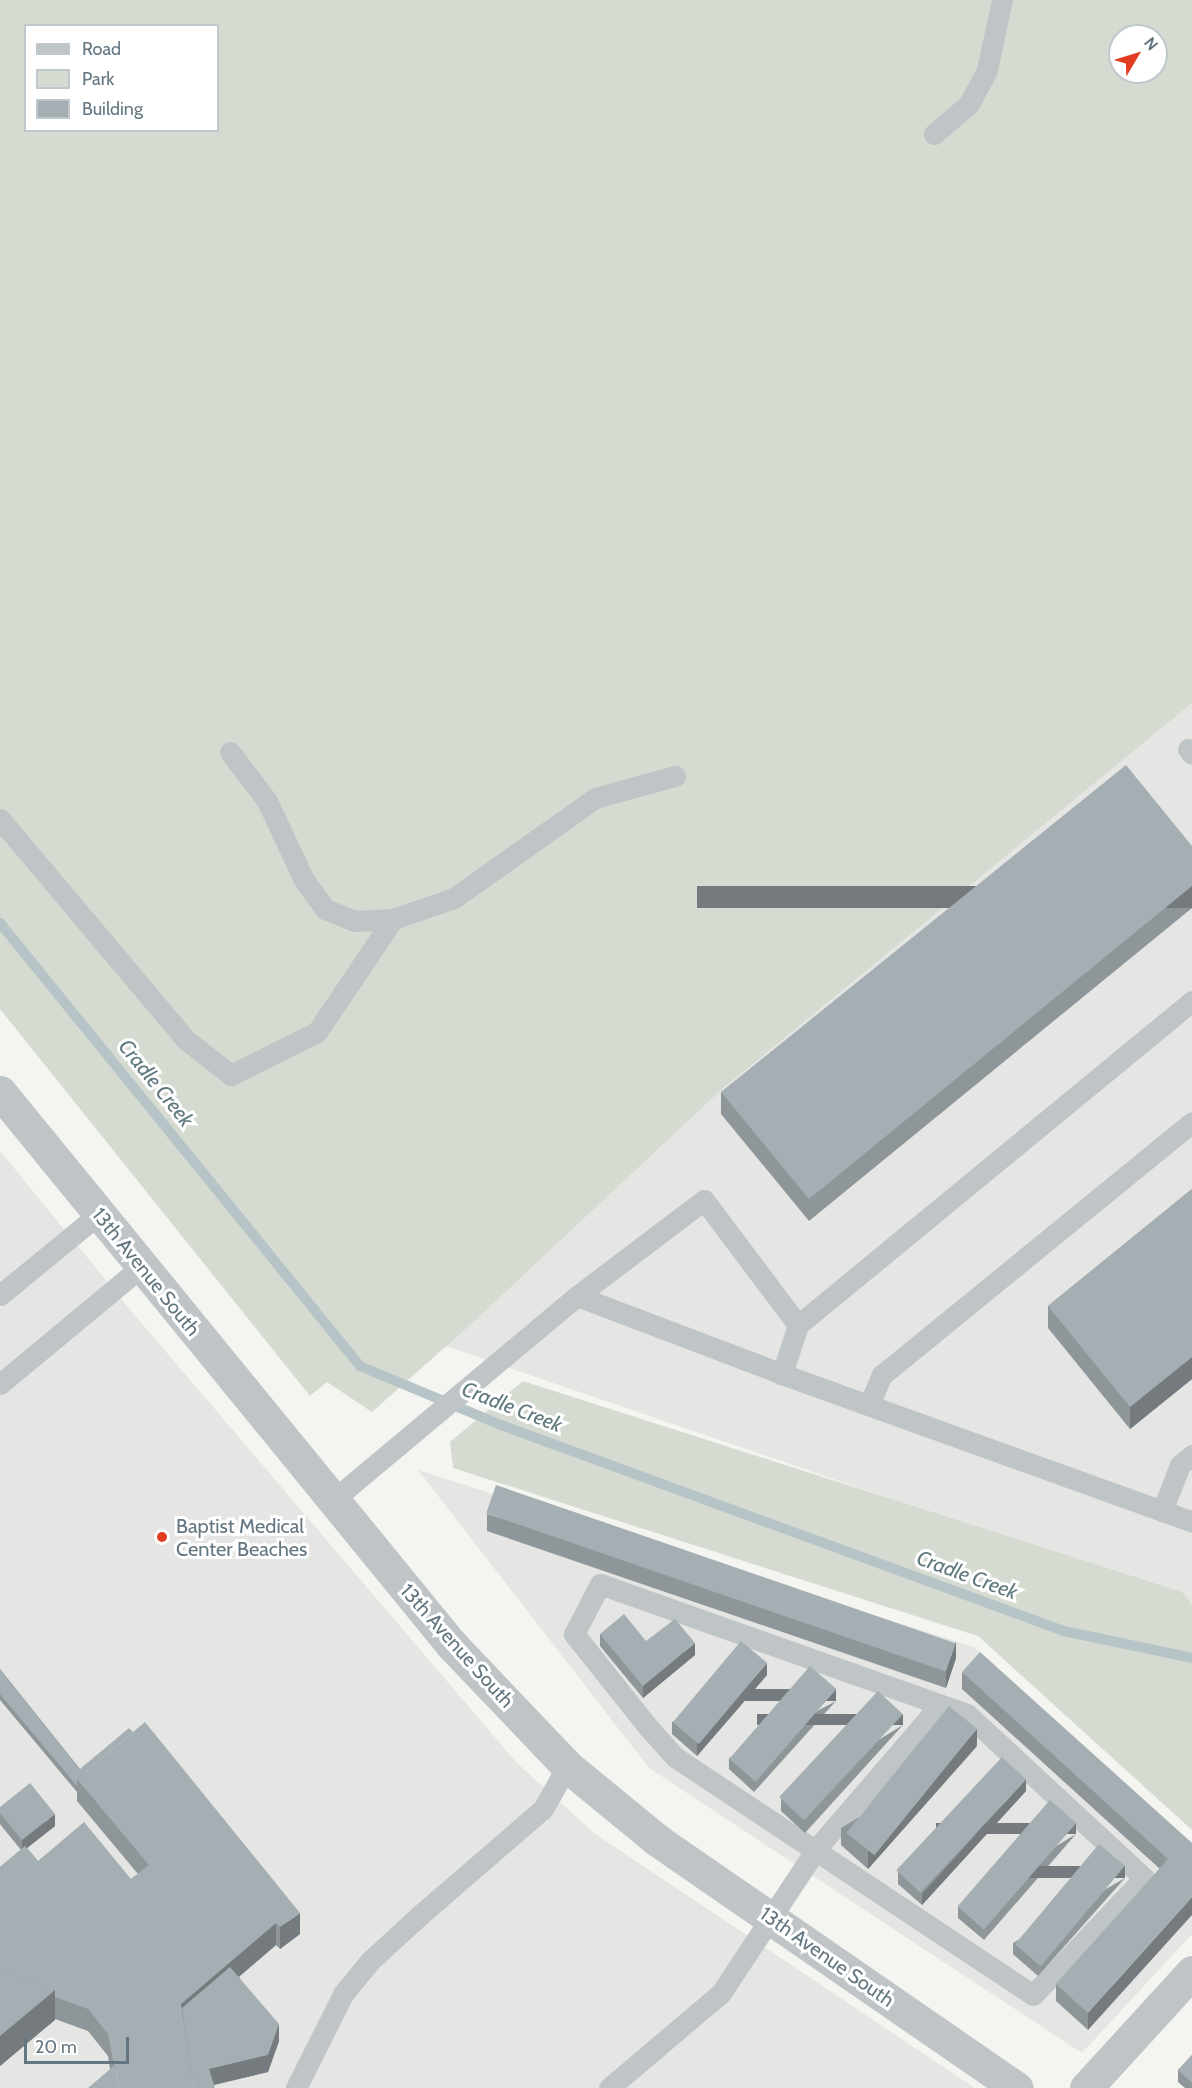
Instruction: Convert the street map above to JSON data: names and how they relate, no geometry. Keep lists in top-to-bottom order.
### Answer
{
  "streets": {
    "street": ["13th Avenue South"]
  },
  "water": ["Cradle Creek"],
  "places": ["Baptist Medical Center Beaches"],
  "legend": ["Road", "Park", "Building"],
  "scale_bar": "20 m",
  "north": "top right"
}
